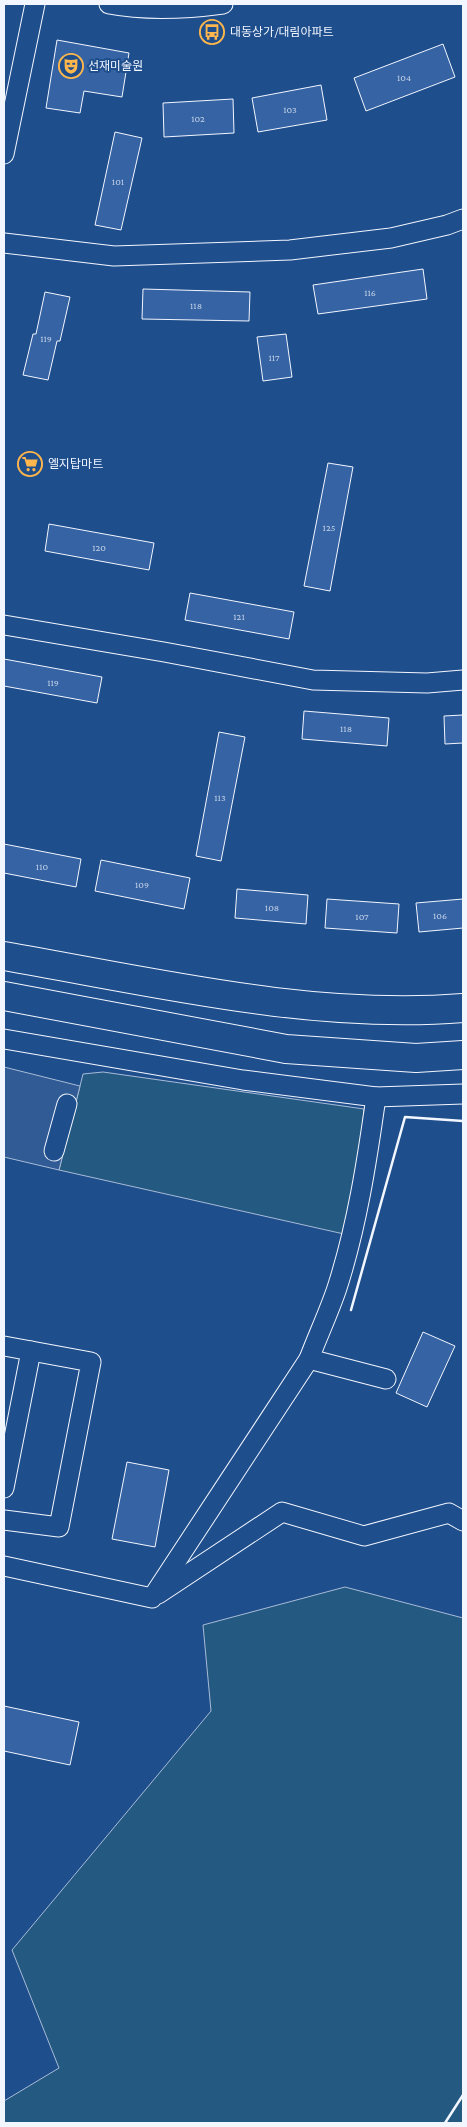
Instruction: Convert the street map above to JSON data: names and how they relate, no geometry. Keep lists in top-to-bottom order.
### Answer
{
  "places": {
    "bus stop": ["대동상가/대림아파트"],
    "theatre": ["선재미술원"],
    "supermarket": ["엘지탑마트"]
  },
  "house_numbers": [
    "104",
    "103",
    "102",
    "101",
    "116",
    "118",
    "119",
    "117",
    "125",
    "120",
    "121",
    "119",
    "118",
    "113",
    "110",
    "109",
    "108",
    "106",
    "107"
  ]
}
